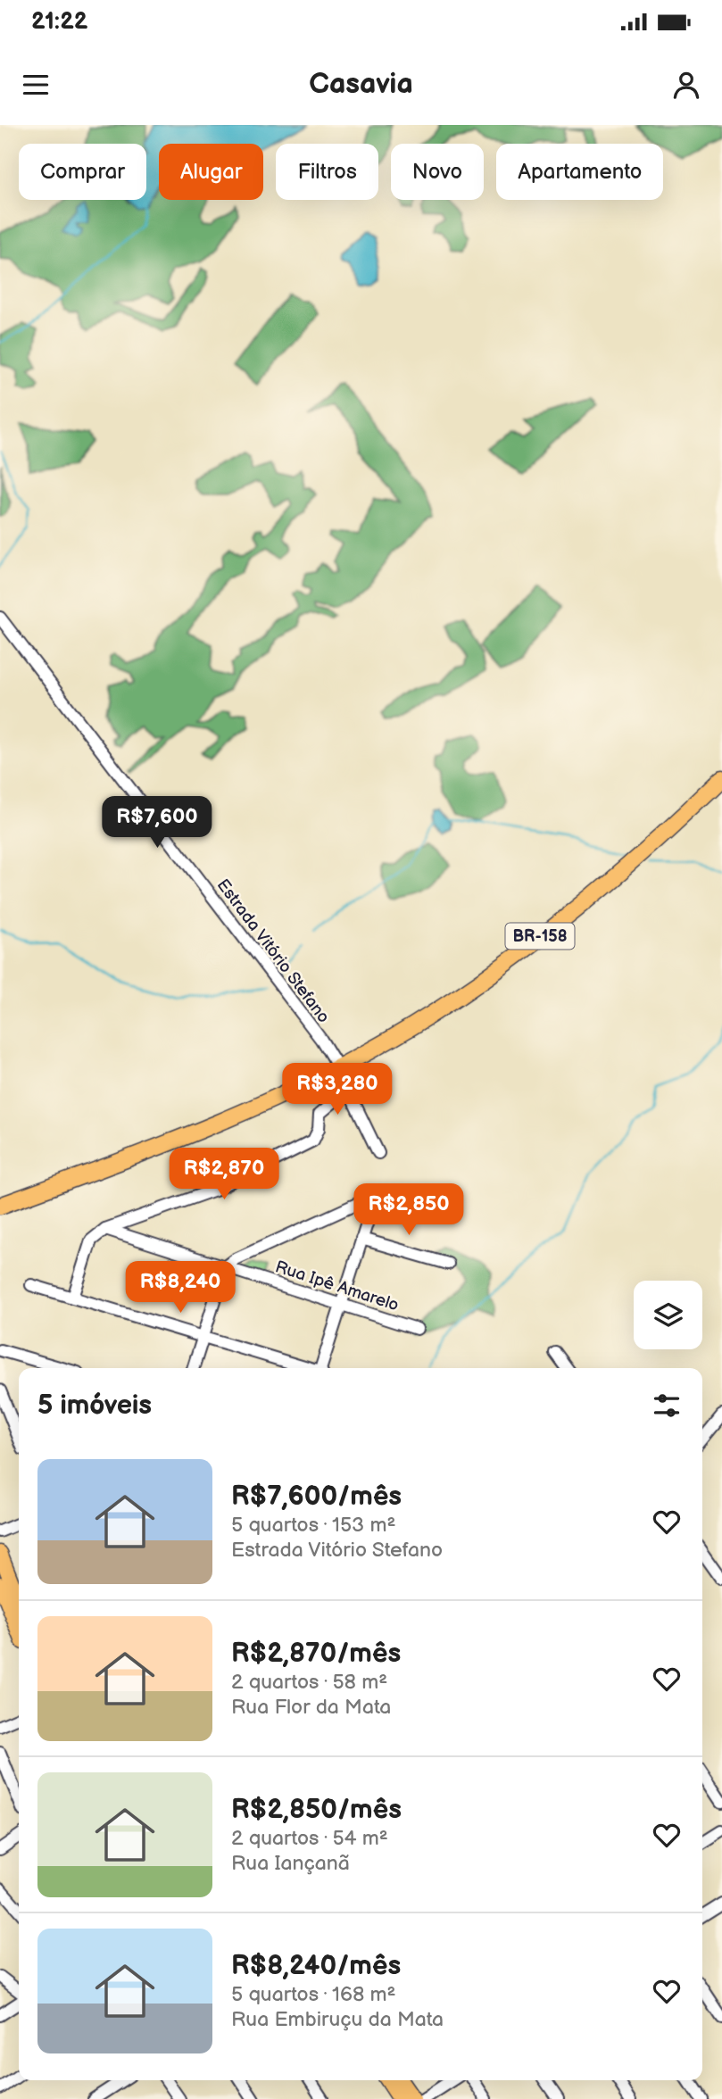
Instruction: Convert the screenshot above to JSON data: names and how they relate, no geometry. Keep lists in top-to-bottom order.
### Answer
{
  "streets": {
    "highway": ["BR-158"],
    "street": ["Estrada Vitório Stefano", "Rua Ipê Amarelo"]
  },
  "crossings": [
    ["BR-158", "Estrada Vitório Stefano"]
  ],
  "page": {
    "status": "21:22",
    "header": "Casavia",
    "chip": [
      "Comprar",
      "Alugar",
      "Filtros",
      "Novo",
      "Apartamento"
    ],
    "price": [
      "R$7,600",
      "R$3,280",
      "R$2,870",
      "R$2,850",
      "R$8,240"
    ],
    "heading": "5 imóveis",
    "list": [
      {
        "name": "R$7,600/mês",
        "note": "5 quartos · 153 m² · Estrada Vitório Stefano"
      },
      {
        "name": "R$2,870/mês",
        "note": "2 quartos · 58 m² · Rua Flor da Mata"
      },
      {
        "name": "R$2,850/mês",
        "note": "2 quartos · 54 m² · Rua Iançanã"
      },
      {
        "name": "R$8,240/mês",
        "note": "5 quartos · 168 m² · Rua Embiruçu da Mata"
      }
    ]
  }
}
